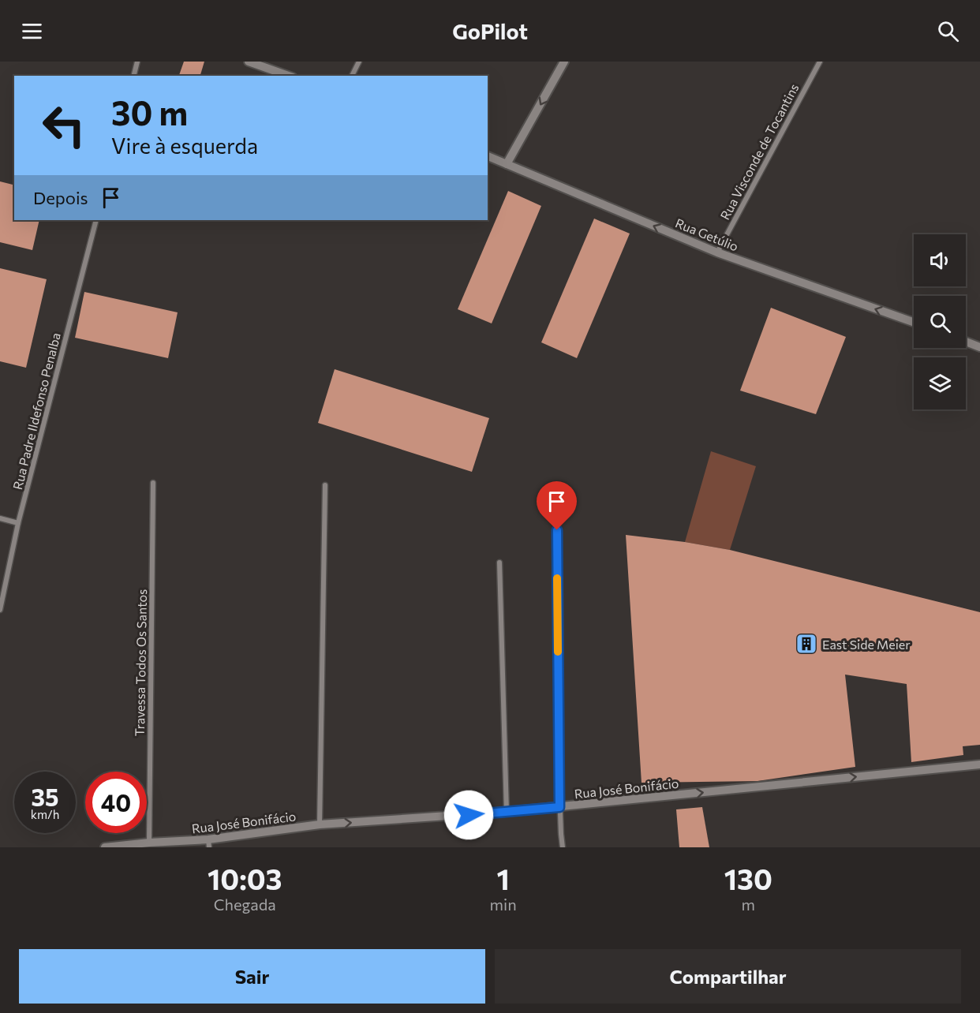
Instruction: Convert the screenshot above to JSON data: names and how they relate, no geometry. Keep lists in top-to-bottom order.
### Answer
{
  "streets": {
    "street": [
      "Rua Visconde de Tocantins",
      "Rua Getúlio",
      "Rua Padre Ildefonso Penalba",
      "Travessa Todos Os Santos",
      "Rua José Bonifácio"
    ]
  },
  "crossings": [
    ["Rua Visconde de Tocantins", "Rua Getúlio"],
    ["Travessa Todos Os Santos", "Rua José Bonifácio"]
  ],
  "one_way": ["Rua Getúlio", "Rua José Bonifácio"],
  "places": {
    "building": ["East Side Meier"]
  },
  "page": {
    "header": "GoPilot",
    "turn": ["30 m", "Vire à esquerda"],
    "then": "Depois",
    "speed": "35 km/h",
    "limit": "40",
    "eta": [
      "10:03",
      "Chegada",
      "1",
      "min",
      "130",
      "m"
    ],
    "buttons": ["Sair", "Compartilhar"]
  }
}
